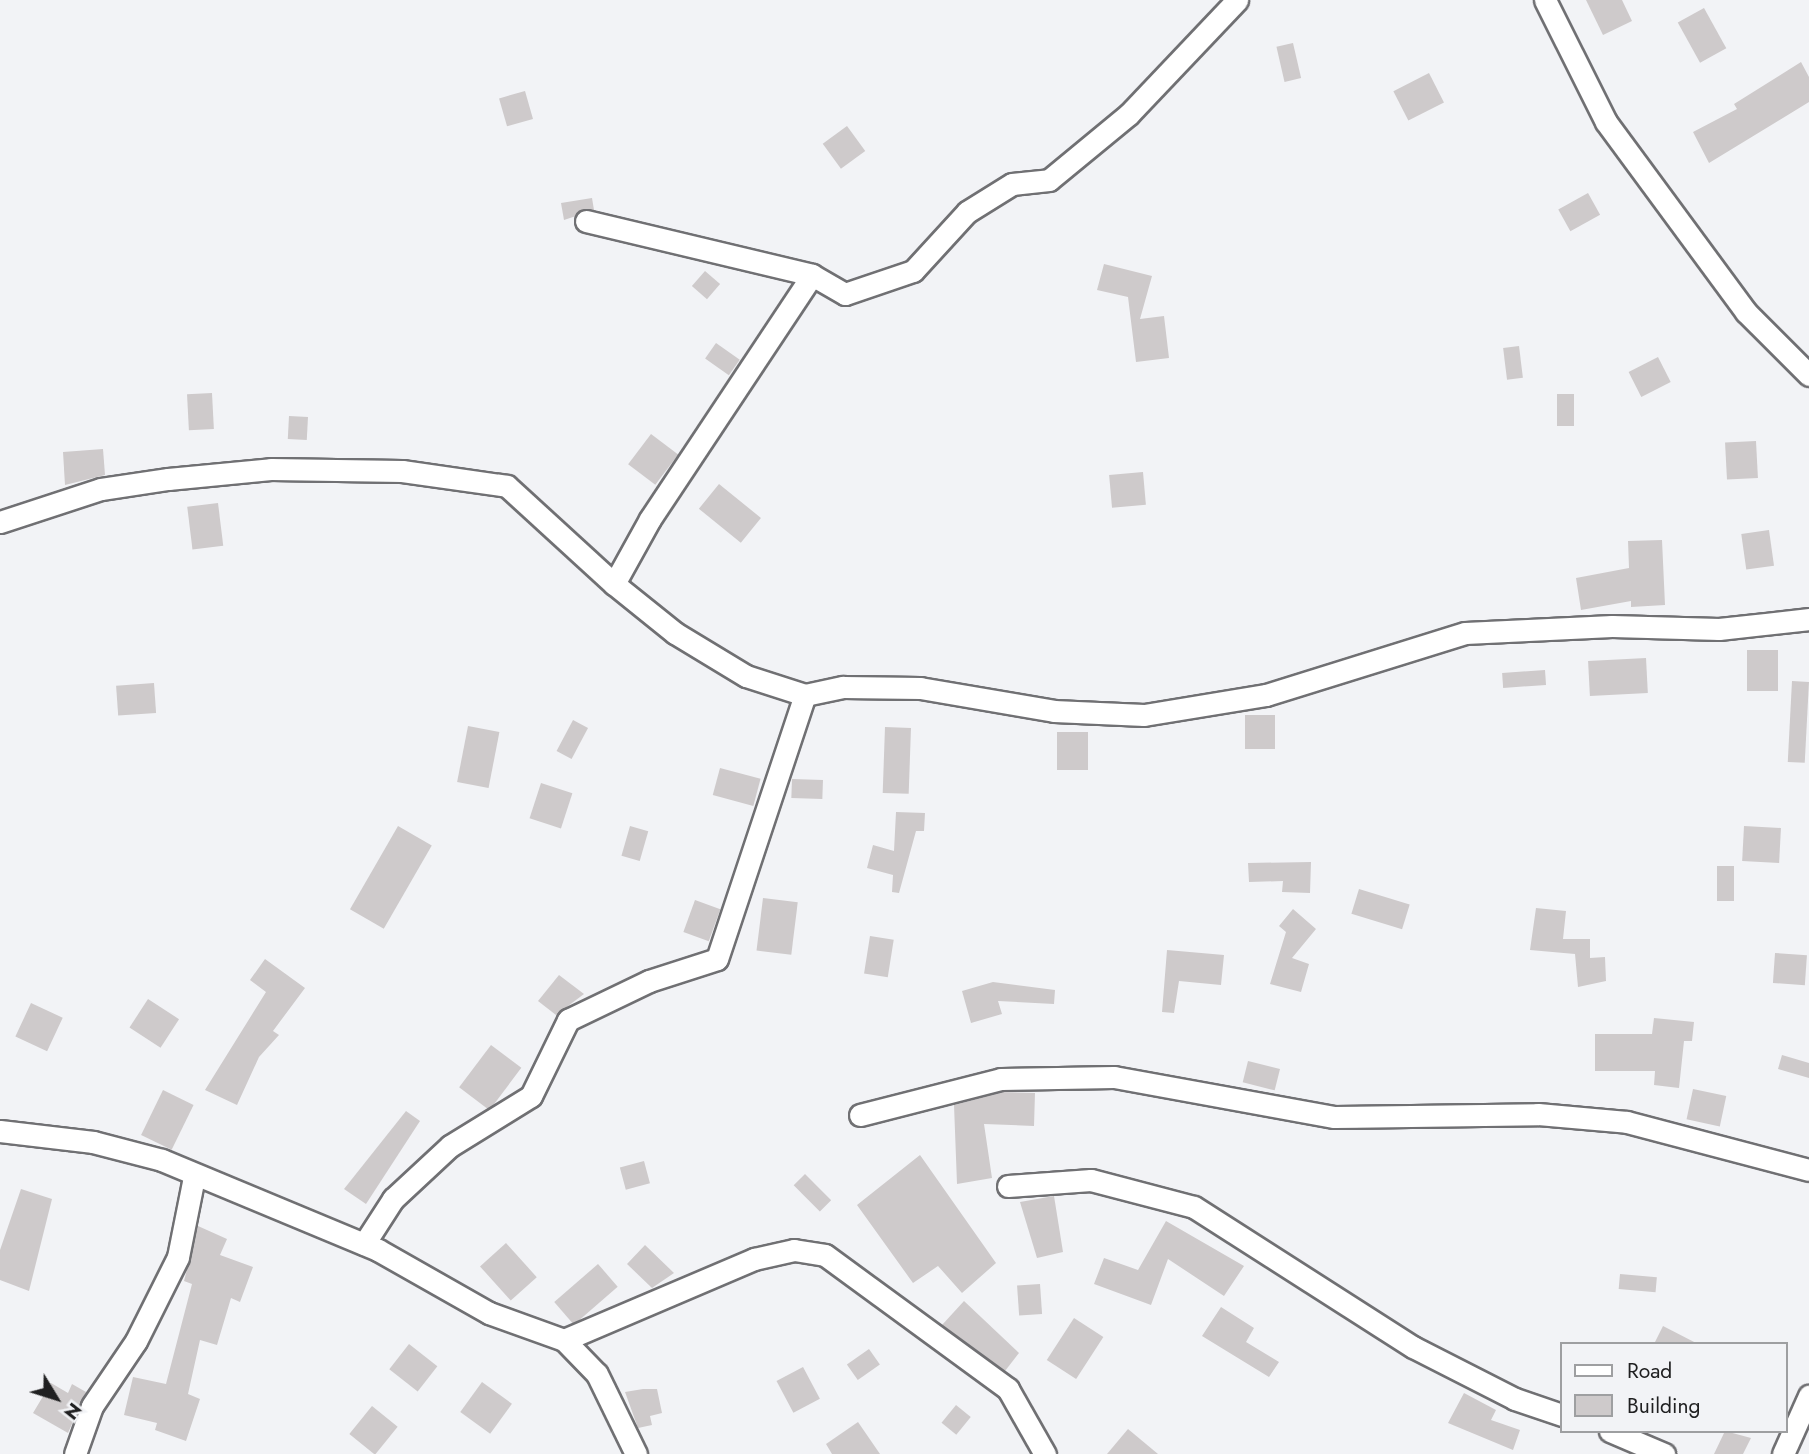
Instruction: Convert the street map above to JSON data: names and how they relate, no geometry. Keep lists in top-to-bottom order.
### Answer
{
  "legend": ["Road", "Building"],
  "north": "bottom right"
}
